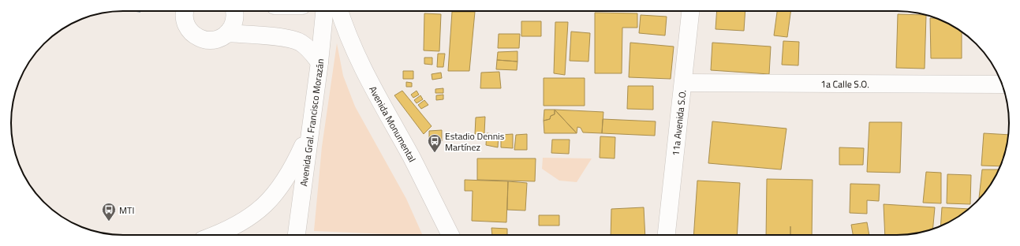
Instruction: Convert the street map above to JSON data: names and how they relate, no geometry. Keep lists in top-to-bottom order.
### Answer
{
  "streets": {
    "main road": [
      "1a Calle S.O.",
      "Avenida Gral. Francisco Morazán",
      "11a Avenida S.O.",
      "Avenida Monumental"
    ]
  },
  "crossings": [
    ["1a Calle S.O.", "11a Avenida S.O."]
  ],
  "places": {
    "bus stop": ["Estadio Dennis Martínez", "MTI"]
  }
}
